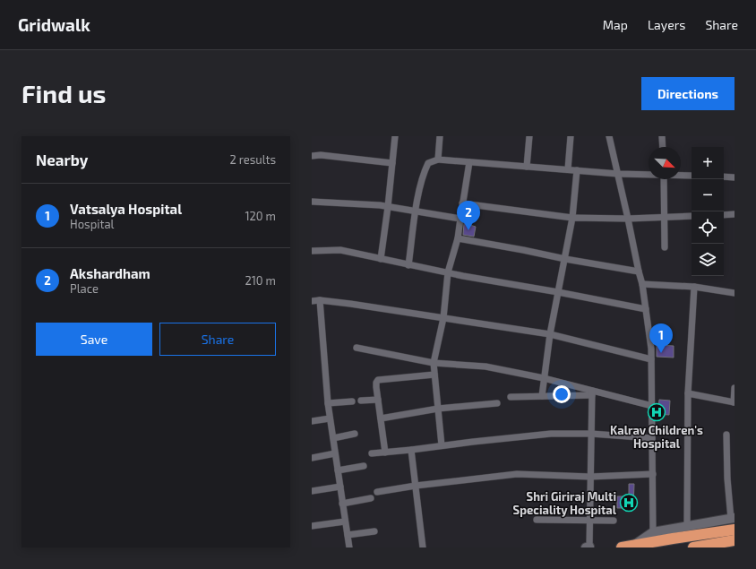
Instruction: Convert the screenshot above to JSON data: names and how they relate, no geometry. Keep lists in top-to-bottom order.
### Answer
{
  "places": {
    "hospital": ["Kalrav Children's Hospital", "Shri Giriraj Multi Speciality Hospital"]
  },
  "north": "bottom right",
  "page": {
    "header": "Gridwalk",
    "nav": ["Map", "Layers", "Share"],
    "buttons": [
      "Directions",
      ["Save", "Share"]
    ],
    "title": "Find us",
    "heading": ["Nearby", "2 results"],
    "map_buttons": ["+", "−"],
    "list": [
      {
        "mark": "1",
        "name": "Vatsalya Hospital",
        "note": "Hospital",
        "value": "120 m"
      },
      {
        "mark": "2",
        "name": "Akshardham",
        "note": "Place",
        "value": "210 m"
      }
    ],
    "pins": ["2", "1"]
  }
}
